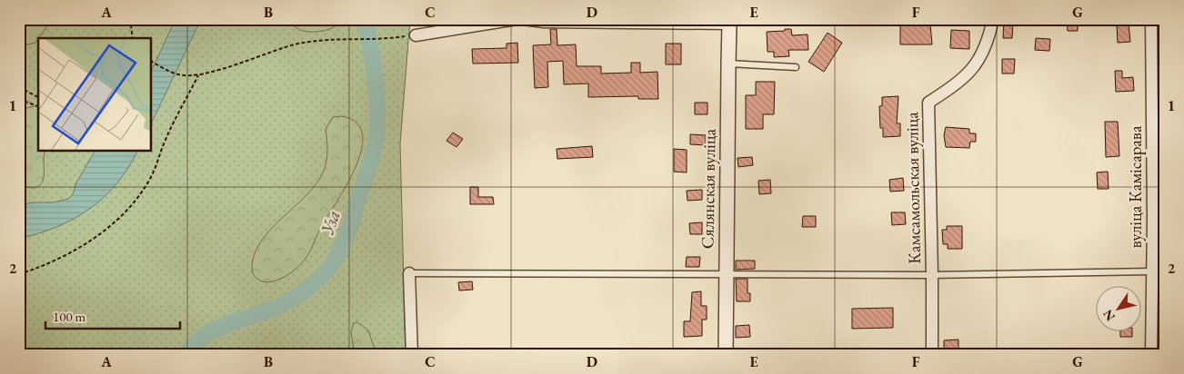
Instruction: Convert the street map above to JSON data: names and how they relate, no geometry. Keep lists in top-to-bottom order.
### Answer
{
  "streets": {
    "street": ["вуліца Камісарава", "Камсамольская вуліца", "Сялянская вуліца"]
  },
  "water": ["Уза"],
  "scale_bar": "100 m",
  "north": "bottom left",
  "grid": {
    "columns": [
      "A",
      "B",
      "C",
      "D",
      "E",
      "F",
      "G"
    ],
    "rows": ["1", "2"]
  }
}
